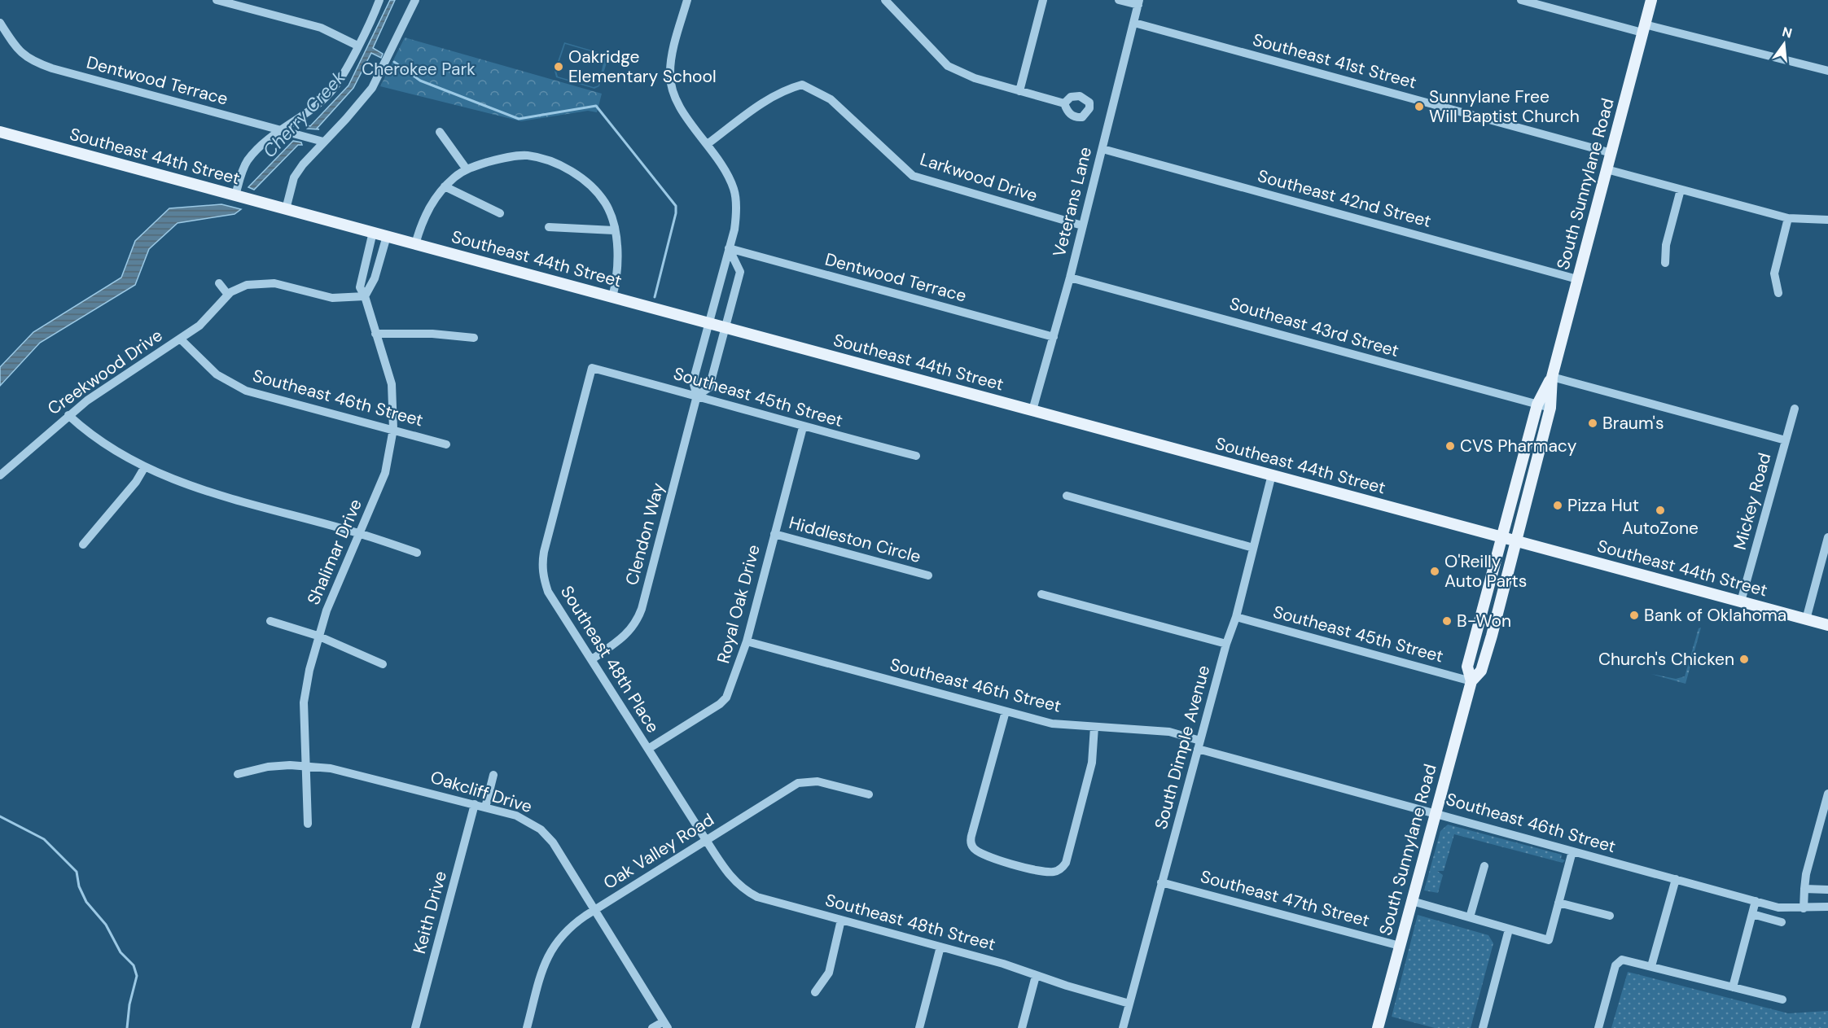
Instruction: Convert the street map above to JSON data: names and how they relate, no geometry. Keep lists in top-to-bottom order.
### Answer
{
  "streets": {
    "main road": ["Southeast 44th Street", "South Sunnylane Road"],
    "street": [
      "Southeast 41st Street",
      "Dentwood Terrace",
      "Larkwood Drive",
      "Southeast 42nd Street",
      "Veterans Lane",
      "Southeast 43rd Street",
      "Creekwood Drive",
      "Southeast 45th Street",
      "Southeast 46th Street",
      "Mickey Road",
      "Clendon Way",
      "Hiddleston Circle",
      "Shalimar Drive",
      "Royal Oak Drive",
      "Southeast 48th Place",
      "South Dimple Avenue",
      "Oakcliff Drive",
      "Oak Valley Road",
      "Southeast 47th Street",
      "Keith Drive",
      "Southeast 48th Street"
    ]
  },
  "crossings": [
    ["Southeast 41st Street", "South Sunnylane Road"],
    ["Southeast 41st Street", "Veterans Lane"],
    ["Dentwood Terrace", "Veterans Lane"],
    ["Dentwood Terrace", "Clendon Way"],
    ["Southeast 44th Street", "South Sunnylane Road"],
    ["Southeast 44th Street", "Veterans Lane"],
    ["Southeast 44th Street", "Mickey Road"],
    ["Southeast 44th Street", "Clendon Way"],
    ["Southeast 44th Street", "Shalimar Drive"],
    ["Southeast 44th Street", "South Dimple Avenue"],
    ["Larkwood Drive", "Veterans Lane"],
    ["Larkwood Drive", "Clendon Way"],
    ["South Sunnylane Road", "Southeast 42nd Street"],
    ["South Sunnylane Road", "Southeast 43rd Street"],
    ["South Sunnylane Road", "Southeast 45th Street"],
    ["South Sunnylane Road", "Southeast 46th Street"],
    ["South Sunnylane Road", "Southeast 47th Street"],
    ["Southeast 42nd Street", "Veterans Lane"],
    ["Veterans Lane", "Southeast 43rd Street"],
    ["Creekwood Drive", "Southeast 46th Street"],
    ["Creekwood Drive", "Shalimar Drive"],
    ["Southeast 45th Street", "Clendon Way"],
    ["Southeast 45th Street", "Royal Oak Drive"],
    ["Southeast 45th Street", "Southeast 48th Place"],
    ["Southeast 45th Street", "South Dimple Avenue"],
    ["Southeast 46th Street", "Shalimar Drive"],
    ["Southeast 46th Street", "Royal Oak Drive"],
    ["Southeast 46th Street", "South Dimple Avenue"],
    ["Clendon Way", "Southeast 48th Place"],
    ["Hiddleston Circle", "Royal Oak Drive"],
    ["Shalimar Drive", "Oakcliff Drive"],
    ["Royal Oak Drive", "Southeast 48th Place"],
    ["Southeast 48th Place", "Oak Valley Road"],
    ["Southeast 48th Place", "Southeast 48th Street"],
    ["South Dimple Avenue", "Southeast 47th Street"],
    ["South Dimple Avenue", "Southeast 48th Street"],
    ["Oakcliff Drive", "Oak Valley Road"],
    ["Oakcliff Drive", "Keith Drive"],
    ["Oak Valley Road", "Southeast 48th Street"]
  ],
  "water": ["Cherry Creek"],
  "parks": ["Cherokee Park"],
  "places": [
    "Oakridge Elementary School",
    "Sunnylane Free Will Baptist Church",
    "Braum's",
    "CVS Pharmacy",
    "Pizza Hut",
    "AutoZone",
    "O'Reilly Auto Parts",
    "Bank of Oklahoma",
    "B-Won",
    "Church's Chicken"
  ],
  "north": "top"
}
